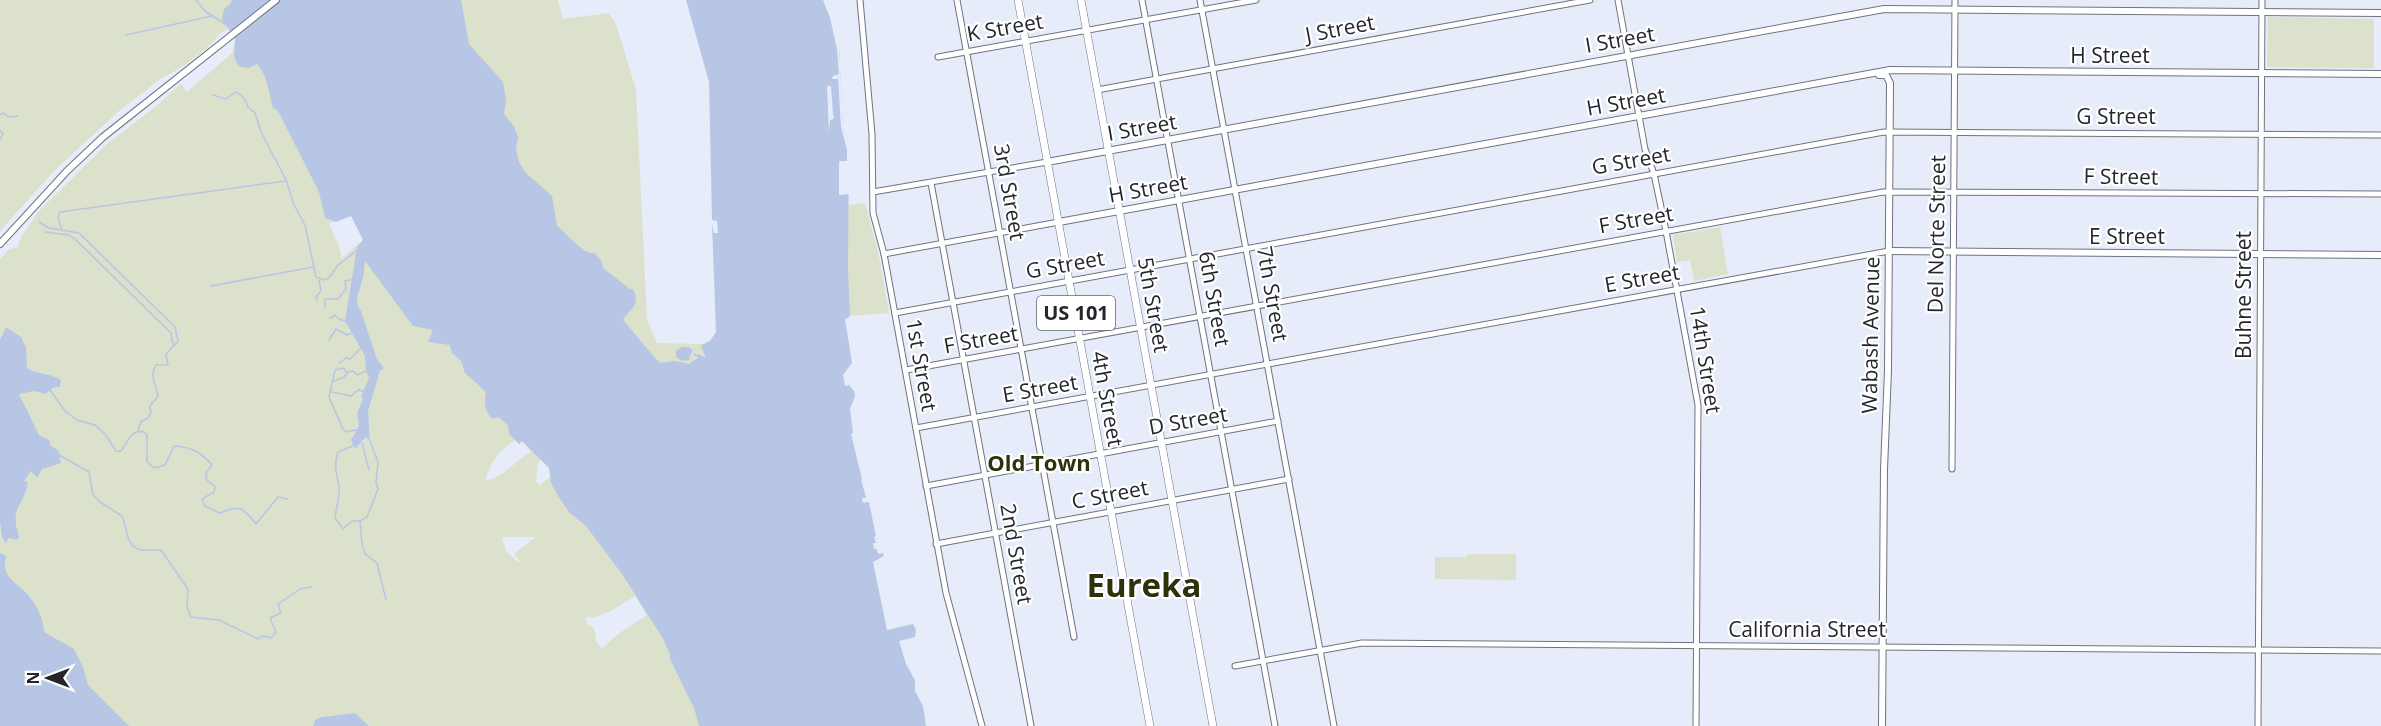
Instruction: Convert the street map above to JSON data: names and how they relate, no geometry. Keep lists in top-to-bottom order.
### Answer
{
  "streets": {
    "highway": ["5th Street", "US 101", "4th Street"],
    "main road": [
      "I Street",
      "H Street",
      "E Street",
      "Wabash Avenue"
    ],
    "street": [
      "K Street",
      "J Street",
      "G Street",
      "F Street",
      "3rd Street",
      "Del Norte Street",
      "7th Street",
      "Buhne Street",
      "6th Street",
      "14th Street",
      "1st Street",
      "D Street",
      "C Street",
      "2nd Street",
      "California Street"
    ]
  },
  "crossings": [
    ["K Street", "3rd Street"],
    ["K Street", "7th Street"],
    ["K Street", "6th Street"],
    ["K Street", "5th Street"],
    ["K Street", "4th Street"],
    ["J Street", "7th Street"],
    ["J Street", "6th Street"],
    ["J Street", "5th Street"],
    ["I Street", "3rd Street"],
    ["I Street", "Del Norte Street"],
    ["I Street", "7th Street"],
    ["I Street", "Buhne Street"],
    ["I Street", "6th Street"],
    ["I Street", "5th Street"],
    ["I Street", "14th Street"],
    ["I Street", "1st Street"],
    ["I Street", "4th Street"],
    ["I Street", "2nd Street"],
    ["H Street", "3rd Street"],
    ["H Street", "Del Norte Street"],
    ["H Street", "7th Street"],
    ["H Street", "Buhne Street"],
    ["H Street", "6th Street"],
    ["H Street", "5th Street"],
    ["H Street", "Wabash Avenue"],
    ["H Street", "14th Street"],
    ["H Street", "1st Street"],
    ["H Street", "4th Street"],
    ["H Street", "2nd Street"],
    ["G Street", "3rd Street"],
    ["G Street", "Del Norte Street"],
    ["G Street", "7th Street"],
    ["G Street", "Buhne Street"],
    ["G Street", "6th Street"],
    ["G Street", "5th Street"],
    ["G Street", "Wabash Avenue"],
    ["G Street", "14th Street"],
    ["G Street", "1st Street"],
    ["G Street", "4th Street"],
    ["G Street", "2nd Street"],
    ["F Street", "3rd Street"],
    ["F Street", "Del Norte Street"],
    ["F Street", "7th Street"],
    ["F Street", "Buhne Street"],
    ["F Street", "6th Street"],
    ["F Street", "5th Street"],
    ["F Street", "Wabash Avenue"],
    ["F Street", "14th Street"],
    ["F Street", "1st Street"],
    ["F Street", "4th Street"],
    ["F Street", "2nd Street"],
    ["3rd Street", "E Street"],
    ["3rd Street", "D Street"],
    ["3rd Street", "C Street"],
    ["Del Norte Street", "E Street"],
    ["E Street", "7th Street"],
    ["E Street", "Buhne Street"],
    ["E Street", "6th Street"],
    ["E Street", "5th Street"],
    ["E Street", "Wabash Avenue"],
    ["E Street", "14th Street"],
    ["E Street", "1st Street"],
    ["E Street", "4th Street"],
    ["E Street", "2nd Street"],
    ["7th Street", "D Street"],
    ["7th Street", "C Street"],
    ["7th Street", "California Street"],
    ["Buhne Street", "California Street"],
    ["6th Street", "D Street"],
    ["6th Street", "C Street"],
    ["6th Street", "California Street"],
    ["5th Street", "D Street"],
    ["5th Street", "C Street"],
    ["Wabash Avenue", "California Street"],
    ["14th Street", "California Street"],
    ["1st Street", "D Street"],
    ["1st Street", "C Street"],
    ["4th Street", "D Street"],
    ["4th Street", "C Street"],
    ["D Street", "2nd Street"],
    ["C Street", "2nd Street"]
  ],
  "districts": ["Old Town", "Eureka"],
  "north": "left"
}
